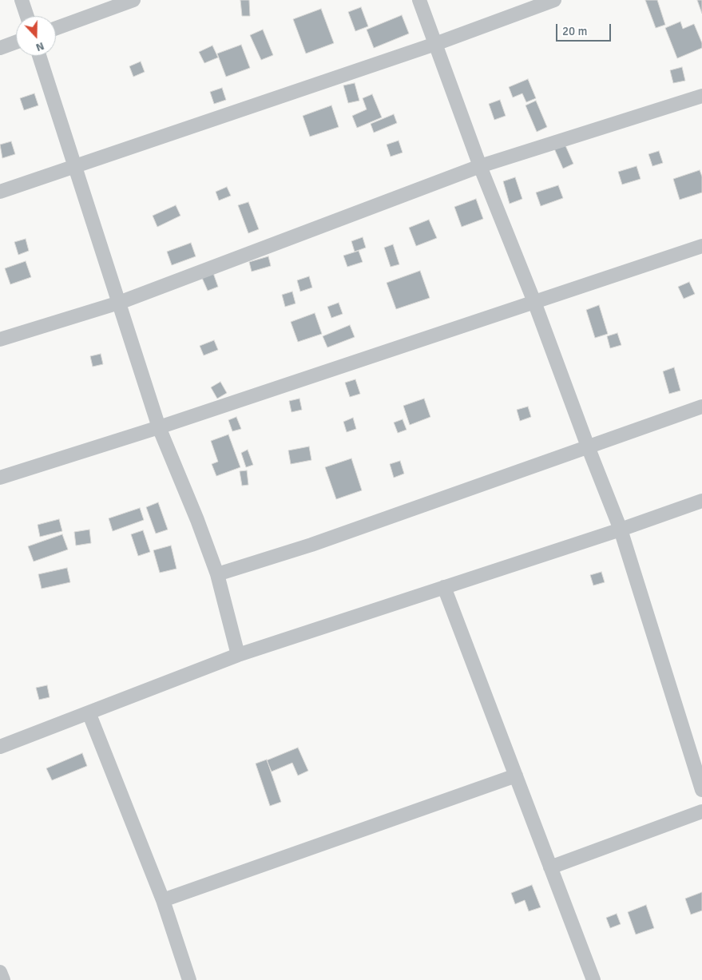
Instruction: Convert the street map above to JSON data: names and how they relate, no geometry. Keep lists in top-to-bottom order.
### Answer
{
  "scale_bar": "20 m",
  "north": "bottom"
}
